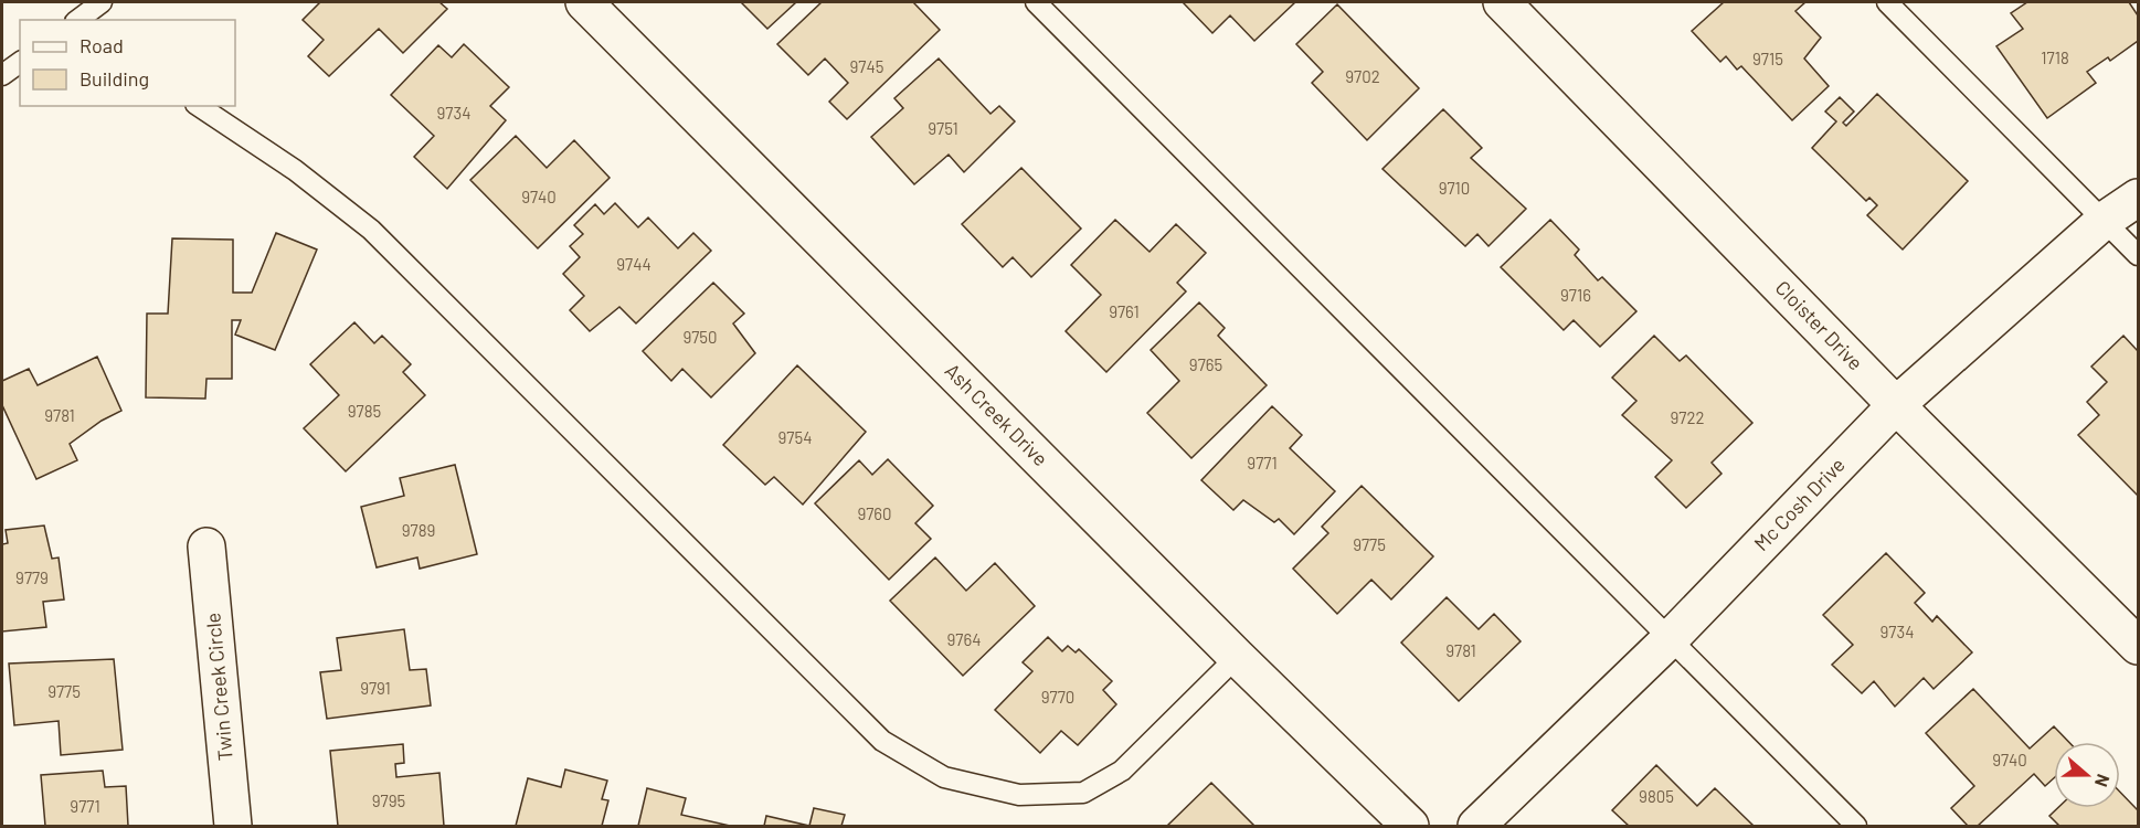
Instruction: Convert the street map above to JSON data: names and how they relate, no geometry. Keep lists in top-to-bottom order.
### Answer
{
  "streets": {
    "street": [
      "Cloister Drive",
      "Ash Creek Drive",
      "Mc Cosh Drive",
      "Twin Creek Circle"
    ]
  },
  "crossings": [
    ["Cloister Drive", "Mc Cosh Drive"]
  ],
  "house_numbers": [
    "1718",
    "9715",
    "9745",
    "9702",
    "9734",
    "9751",
    "9710",
    "9740",
    "9744",
    "9716",
    "9761",
    "9750",
    "9765",
    "9785",
    "9781",
    "9722",
    "9754",
    "9771",
    "9760",
    "9789",
    "9775",
    "9779",
    "9734",
    "9764",
    "9781",
    "9791",
    "9775",
    "9770",
    "9740",
    "9805",
    "9795",
    "9771"
  ],
  "legend": ["Road", "Building"],
  "north": "right"
}
